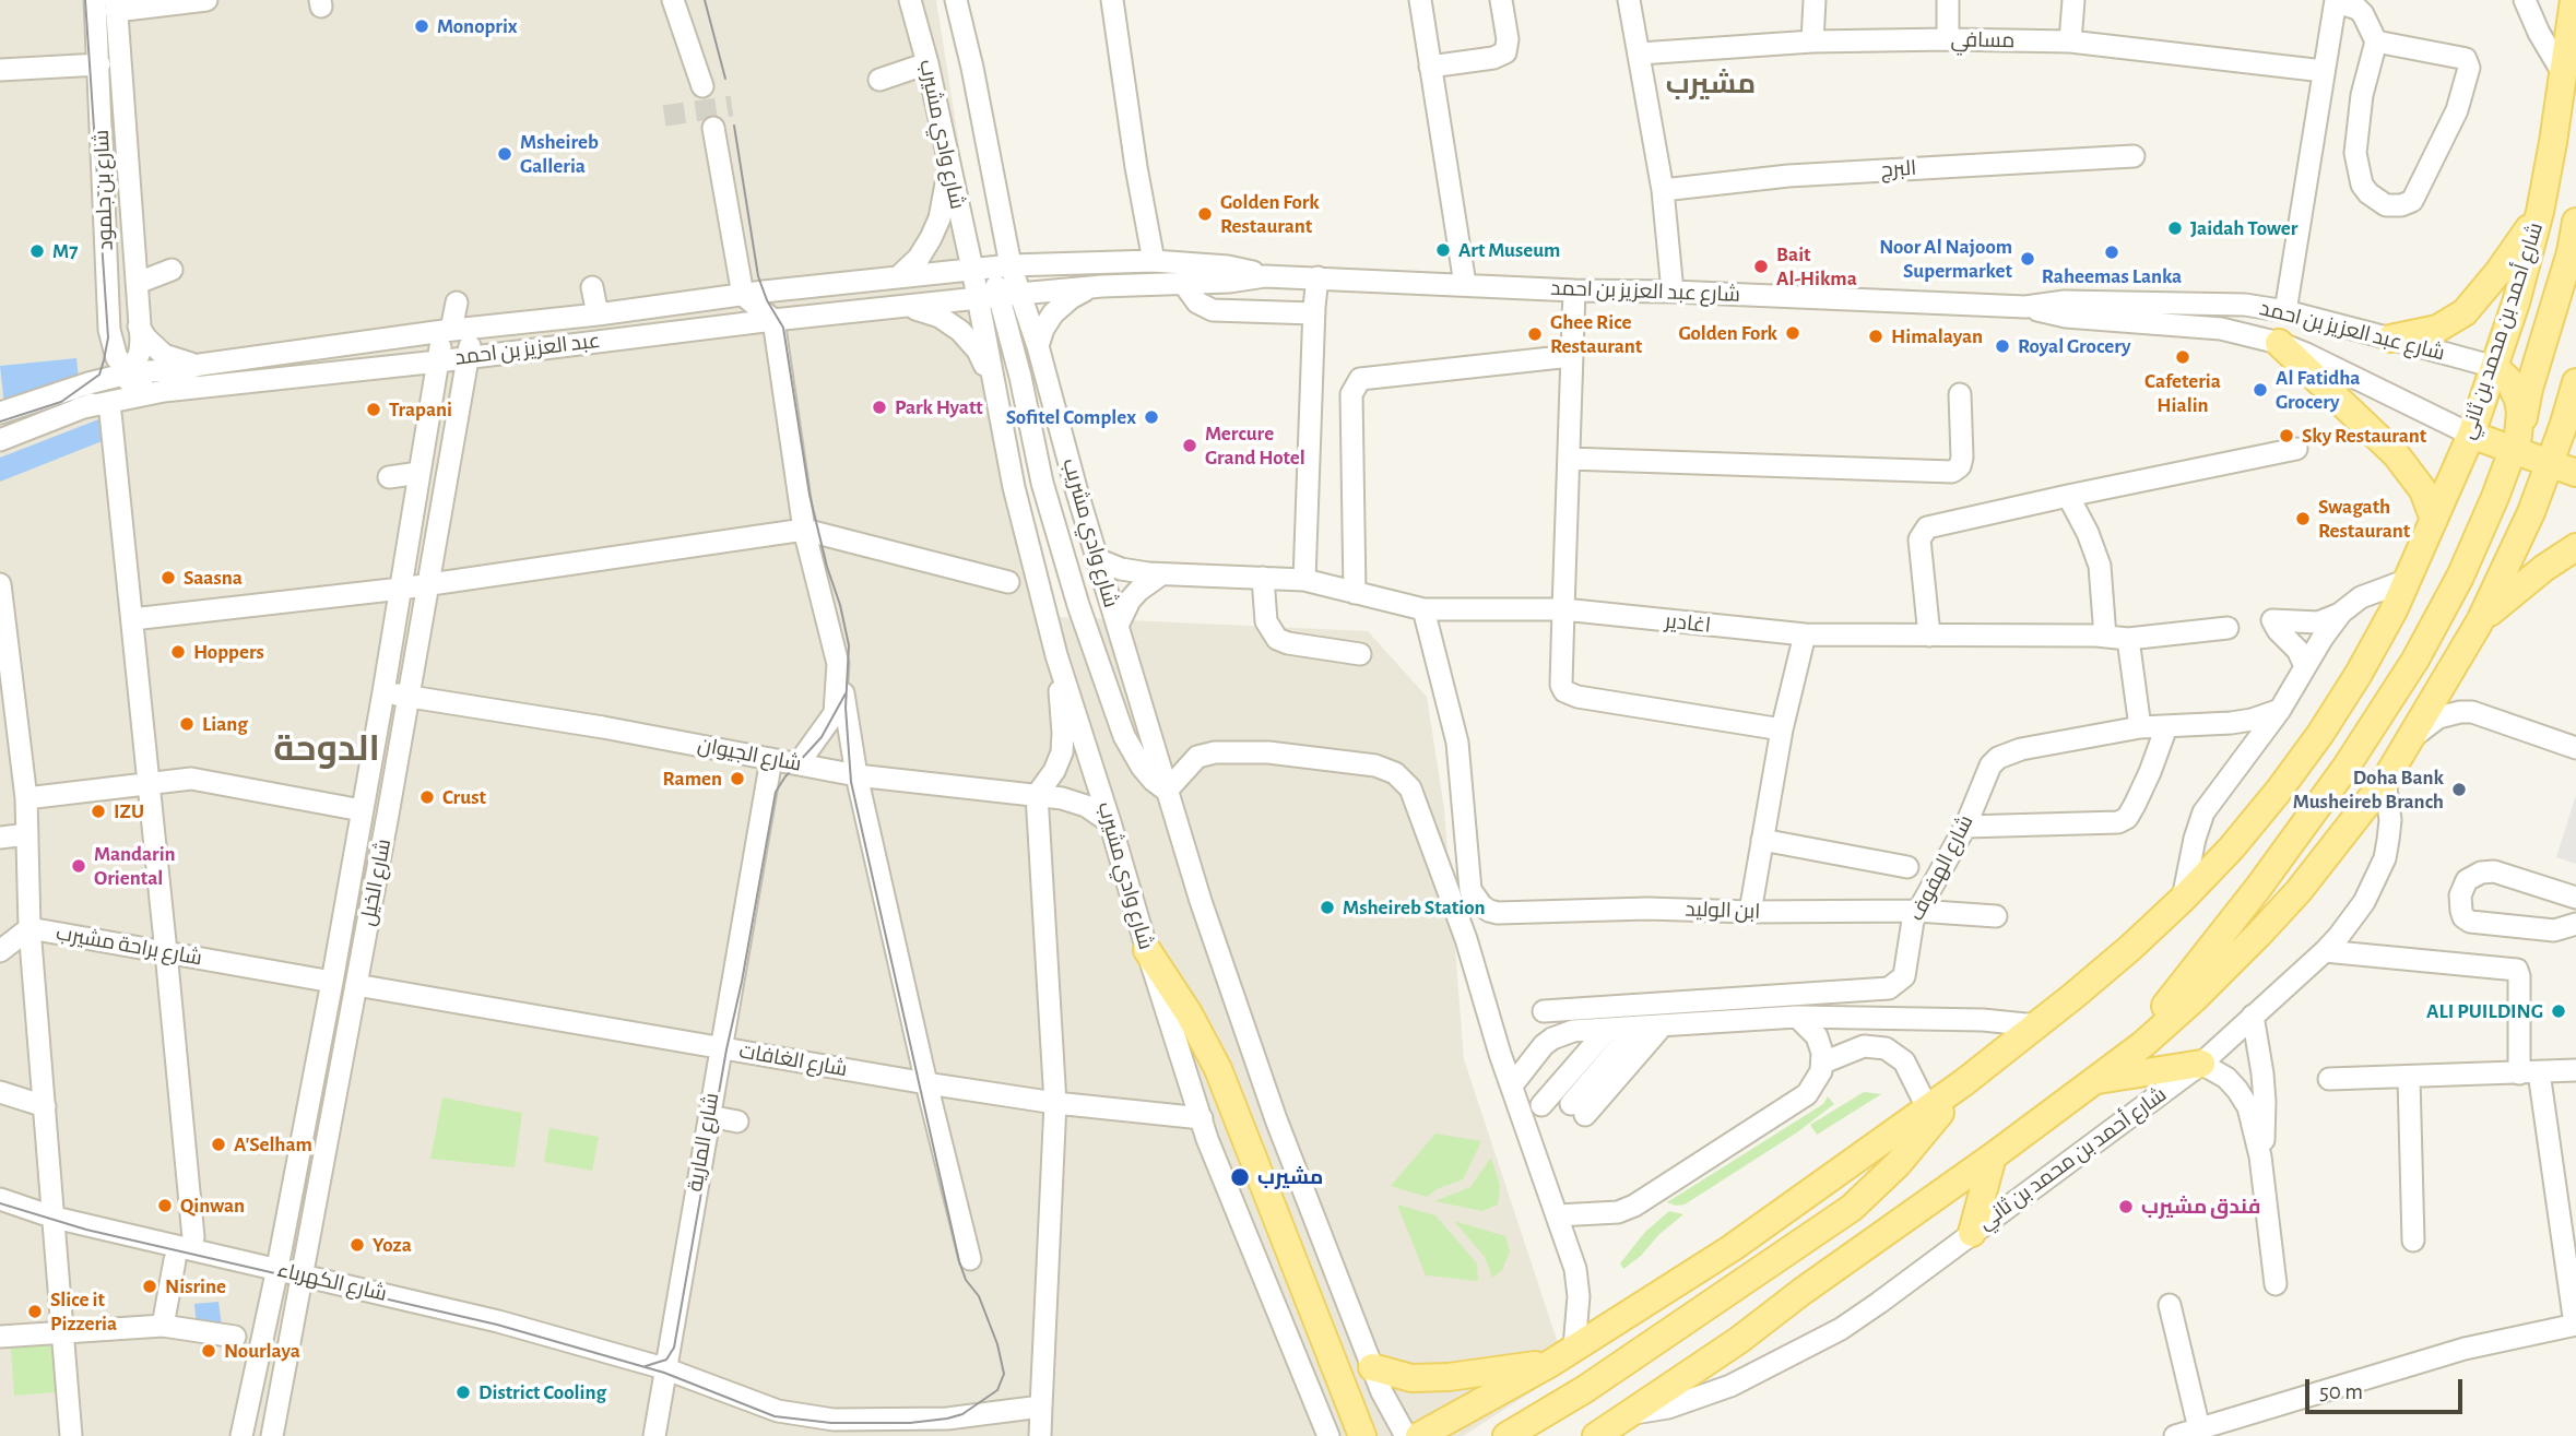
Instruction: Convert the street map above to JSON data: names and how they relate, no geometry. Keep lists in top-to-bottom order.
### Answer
{
  "streets": {
    "main road": ["شارع أحمد بن محمد بن ثاني"],
    "street": [
      "مسافي",
      "شارع وادي مشيرب",
      "البرج",
      "شارع بن جلمود",
      "شارع عبد العزيز بن احمد",
      "عبد العزيز بن احمد",
      "شارع وادي مشريب",
      "اغادير",
      "شارع الجيوان",
      "شارع الهفوف",
      "شارع الخيل",
      "ابن الوليد",
      "شارع براحة مشيرب",
      "شارع الغافات",
      "شارع المارية",
      "شارع الكهرباء"
    ]
  },
  "crossings": [
    ["شارع وادي مشيرب", "شارع عبد العزيز بن احمد"],
    ["شارع وادي مشيرب", "عبد العزيز بن احمد"],
    ["شارع وادي مشيرب", "شارع وادي مشريب"],
    ["شارع وادي مشيرب", "شارع الجيوان"],
    ["شارع وادي مشيرب", "شارع الغافات"],
    ["شارع بن جلمود", "عبد العزيز بن احمد"],
    ["شارع عبد العزيز بن احمد", "شارع أحمد بن محمد بن ثاني"],
    ["شارع عبد العزيز بن احمد", "عبد العزيز بن احمد"],
    ["شارع عبد العزيز بن احمد", "شارع وادي مشريب"],
    ["عبد العزيز بن احمد", "شارع الخيل"],
    ["شارع وادي مشريب", "اغادير"],
    ["اغادير", "ابن الوليد"],
    ["شارع الجيوان", "شارع الخيل"],
    ["شارع الجيوان", "شارع المارية"],
    ["شارع الهفوف", "ابن الوليد"],
    ["شارع الخيل", "شارع براحة مشيرب"],
    ["شارع الخيل", "شارع الغافات"],
    ["شارع الخيل", "شارع الكهرباء"],
    ["شارع براحة مشيرب", "شارع الكهرباء"],
    ["شارع الغافات", "شارع المارية"],
    ["شارع المارية", "شارع الكهرباء"]
  ],
  "districts": ["مشيرب", "الدوحة"],
  "places": [
    "Monoprix",
    "Msheireb Galleria",
    "Golden Fork Restaurant",
    "Jaidah Tower",
    "Art Museum",
    "M7",
    "Raheemas Lanka",
    "Noor Al Najoom Supermarket",
    "Bait Al-Hikma",
    "Golden Fork",
    "Ghee Rice Restaurant",
    "Himalayan",
    "Royal Grocery",
    "Cafeteria Hialin",
    "Al Fatidha Grocery",
    "Park Hyatt",
    "Trapani",
    "Sofitel Complex",
    "Sky Restaurant",
    "Mercure Grand Hotel",
    "Swagath Restaurant",
    "Saasna",
    "Hoppers",
    "Liang",
    "Ramen",
    "Doha Bank Musheireb Branch",
    "Crust",
    "IZU",
    "Mandarin Oriental",
    "Msheireb Station",
    "ALI PUILDING",
    "A'Selham",
    "مشيرب",
    "Qinwan",
    "فندق مشيرب",
    "Yoza",
    "Nisrine",
    "Slice it Pizzeria",
    "Nourlaya",
    "District Cooling"
  ],
  "scale_bar": "50 m"
}
